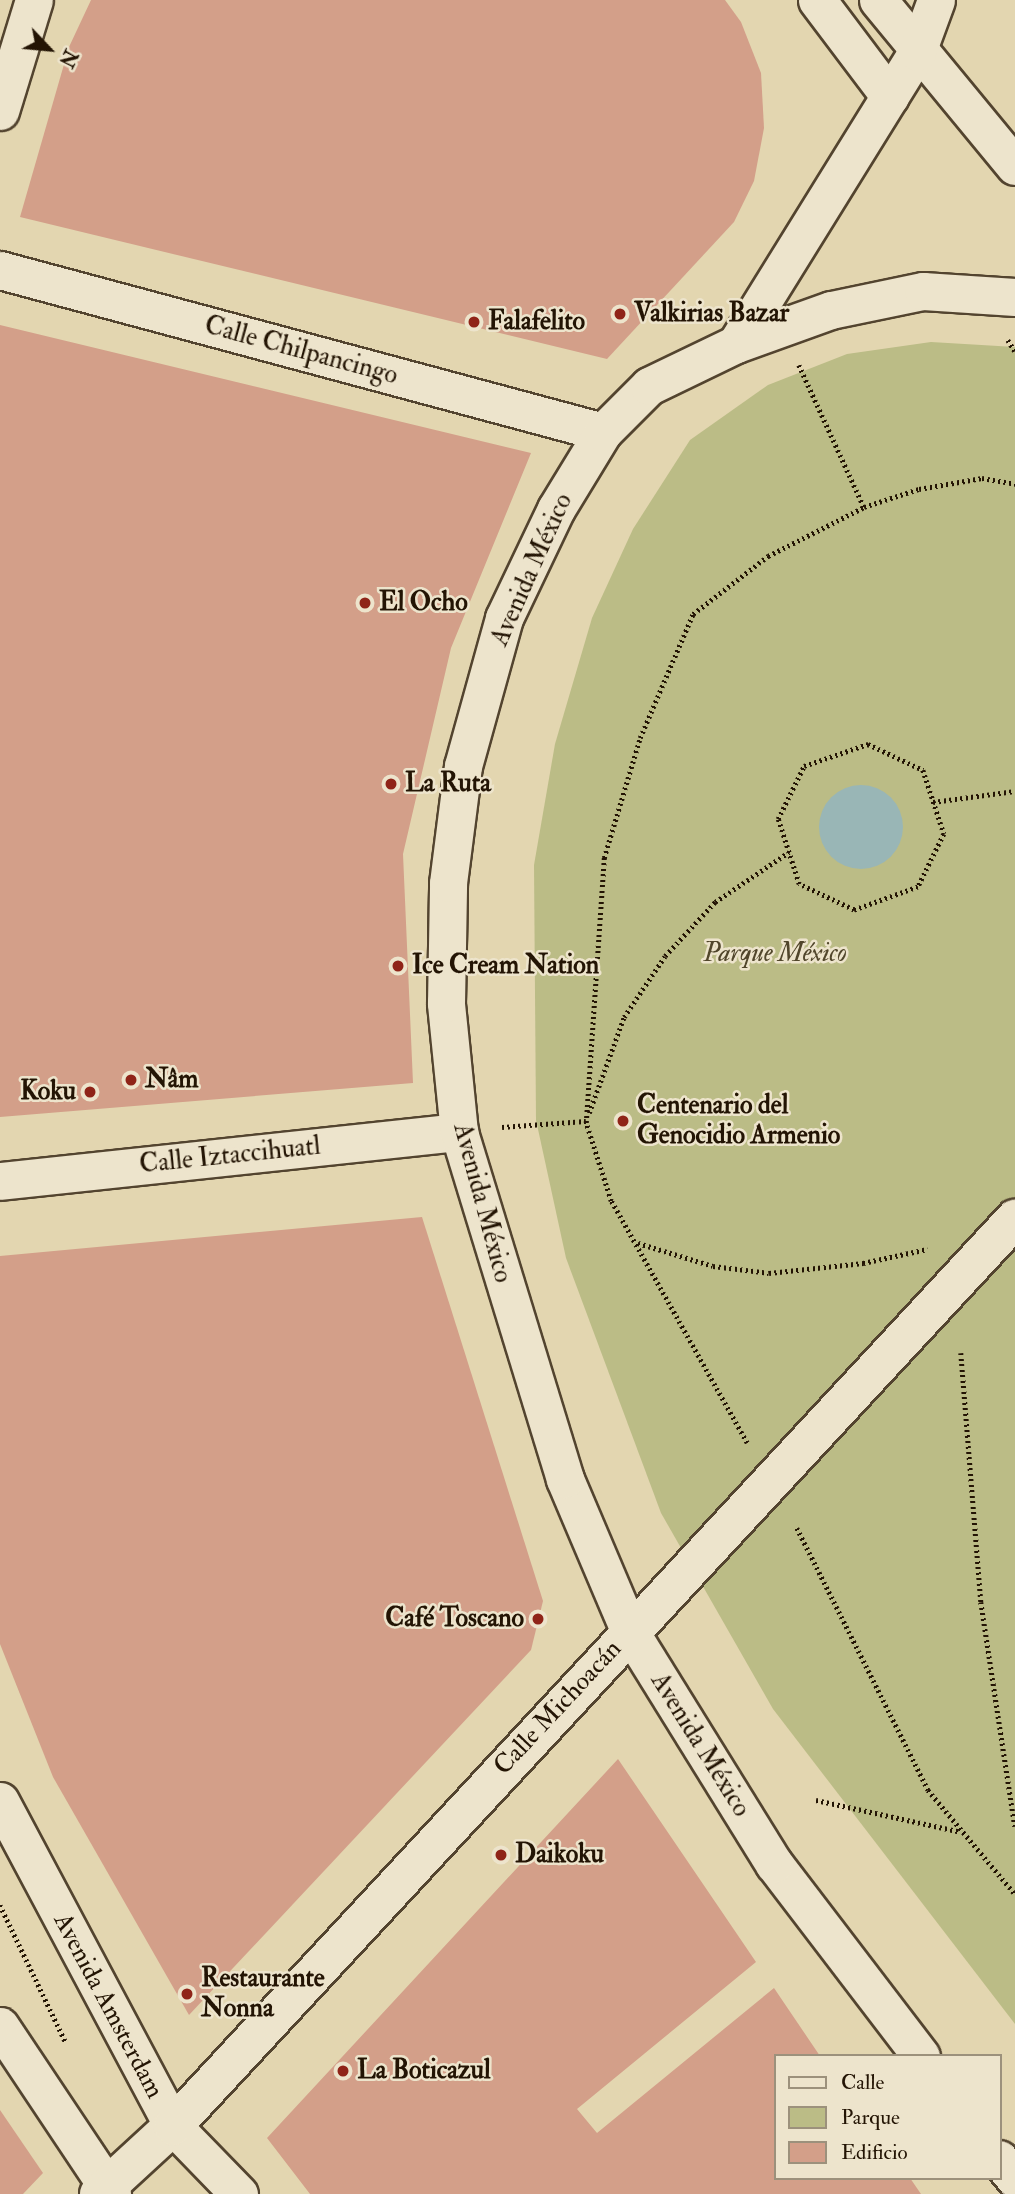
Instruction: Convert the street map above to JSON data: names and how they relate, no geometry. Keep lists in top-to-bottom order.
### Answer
{
  "streets": {
    "street": [
      "Calle Chilpancingo",
      "Avenida México",
      "Calle Iztaccihuatl",
      "Calle Michoacán",
      "Avenida Amsterdam"
    ]
  },
  "crossings": [
    ["Calle Chilpancingo", "Avenida México"],
    ["Avenida México", "Calle Iztaccihuatl"],
    ["Avenida México", "Calle Michoacán"],
    ["Calle Michoacán", "Avenida Amsterdam"]
  ],
  "parks": ["Parque México"],
  "places": [
    "Valkirias Bazar",
    "Falafelito",
    "El Ocho",
    "La Ruta",
    "Ice Cream Nation",
    "Nâm",
    "Koku",
    "Centenario del Genocidio Armenio",
    "Café Toscano",
    "Daikoku",
    "Restaurante Nonna",
    "La Boticazul"
  ],
  "legend": ["Calle", "Parque", "Edificio"],
  "north": "bottom right"
}
